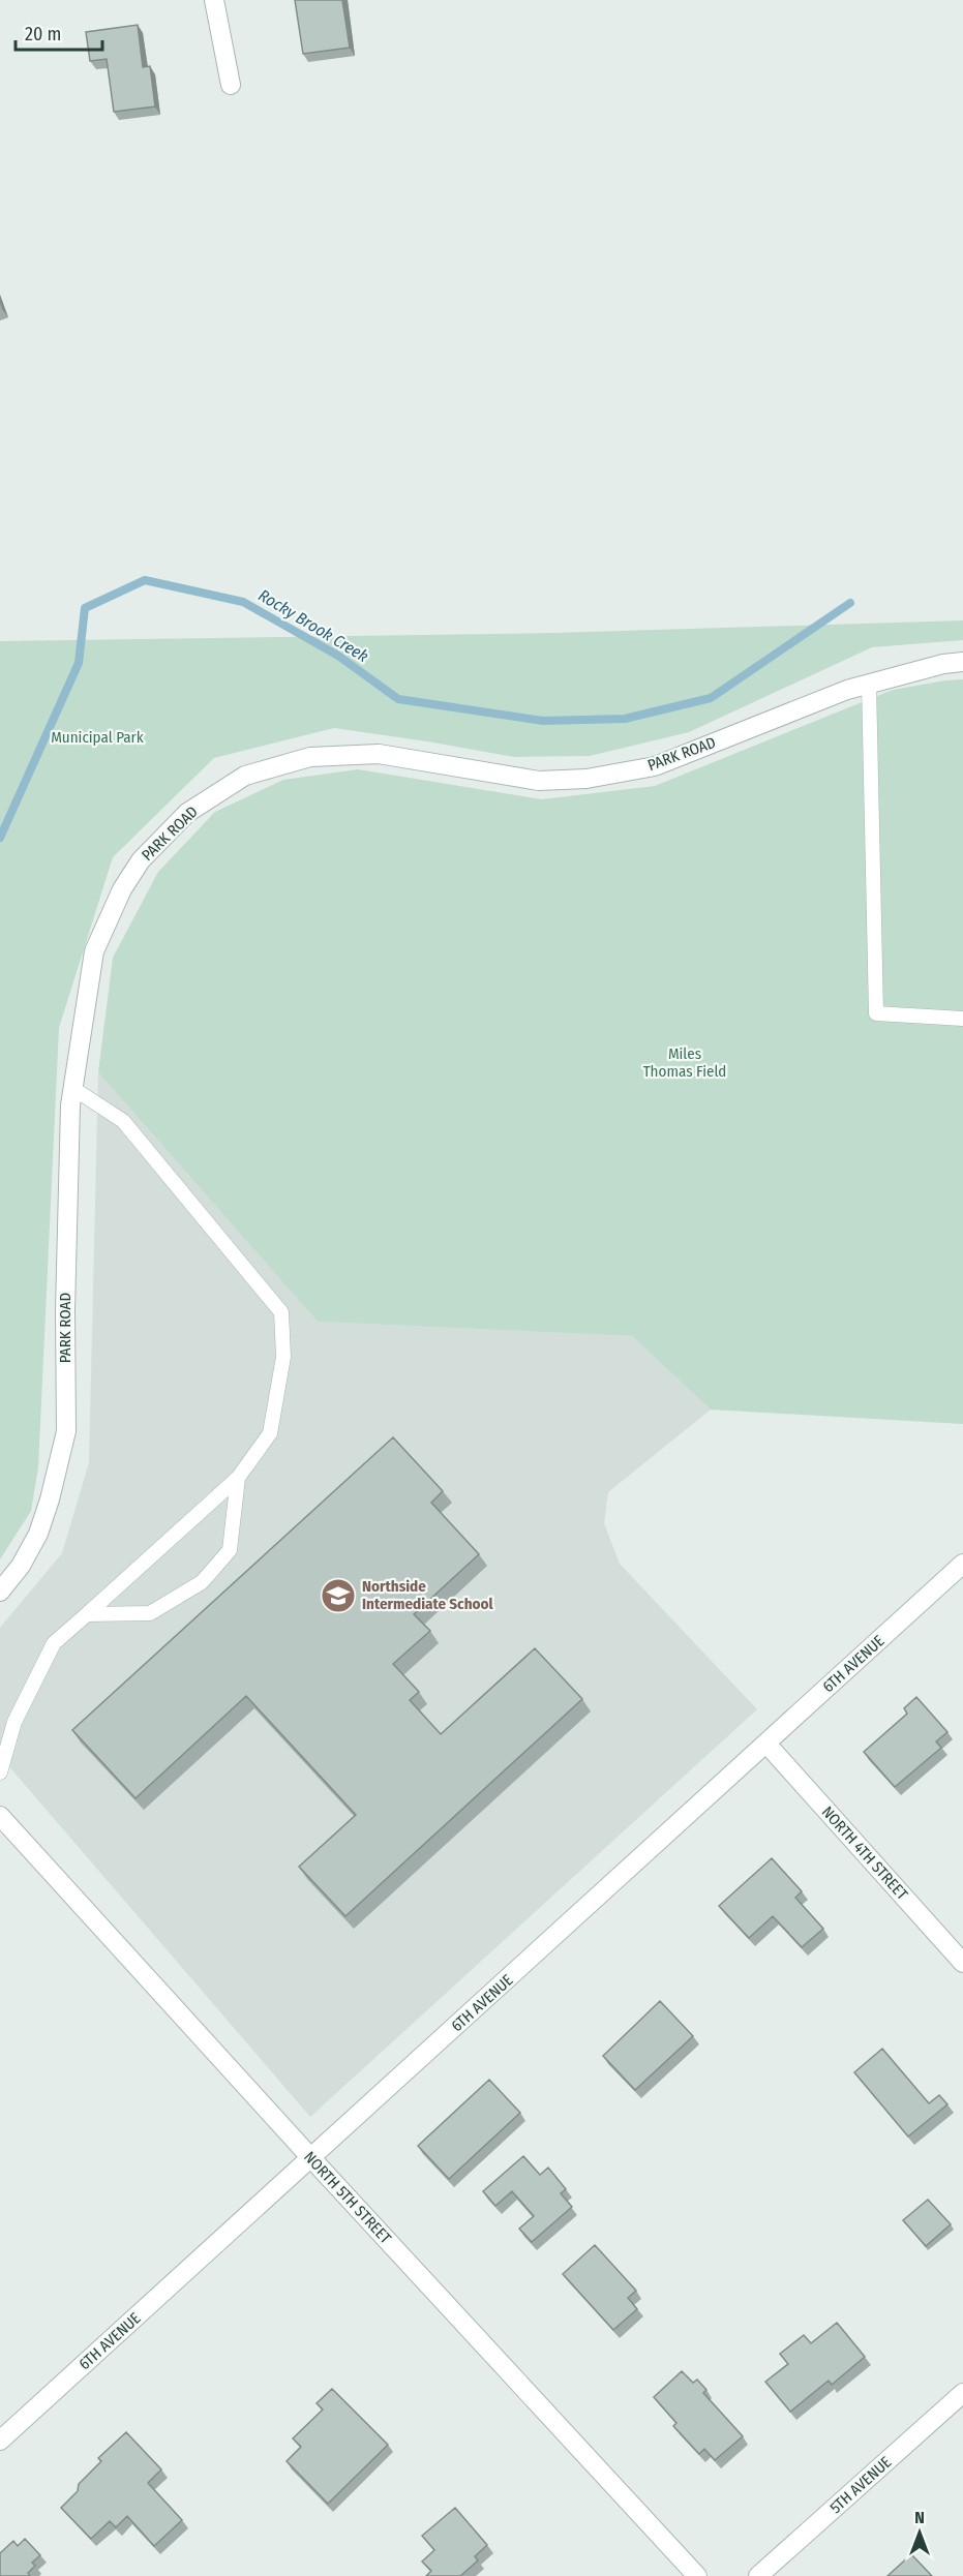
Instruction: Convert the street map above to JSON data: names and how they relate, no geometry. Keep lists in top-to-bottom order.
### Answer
{
  "streets": {
    "street": [
      "PARK ROAD",
      "6TH AVENUE",
      "NORTH 4TH STREET",
      "NORTH 5TH STREET",
      "5TH AVENUE"
    ]
  },
  "crossings": [
    ["6TH AVENUE", "NORTH 4TH STREET"],
    ["6TH AVENUE", "NORTH 5TH STREET"]
  ],
  "water": ["Rocky Brook Creek"],
  "parks": ["Municipal Park", "Miles Thomas Field"],
  "places": {
    "school or university": ["Northside Intermediate School"]
  },
  "scale_bar": "20 m",
  "north": "top"
}
